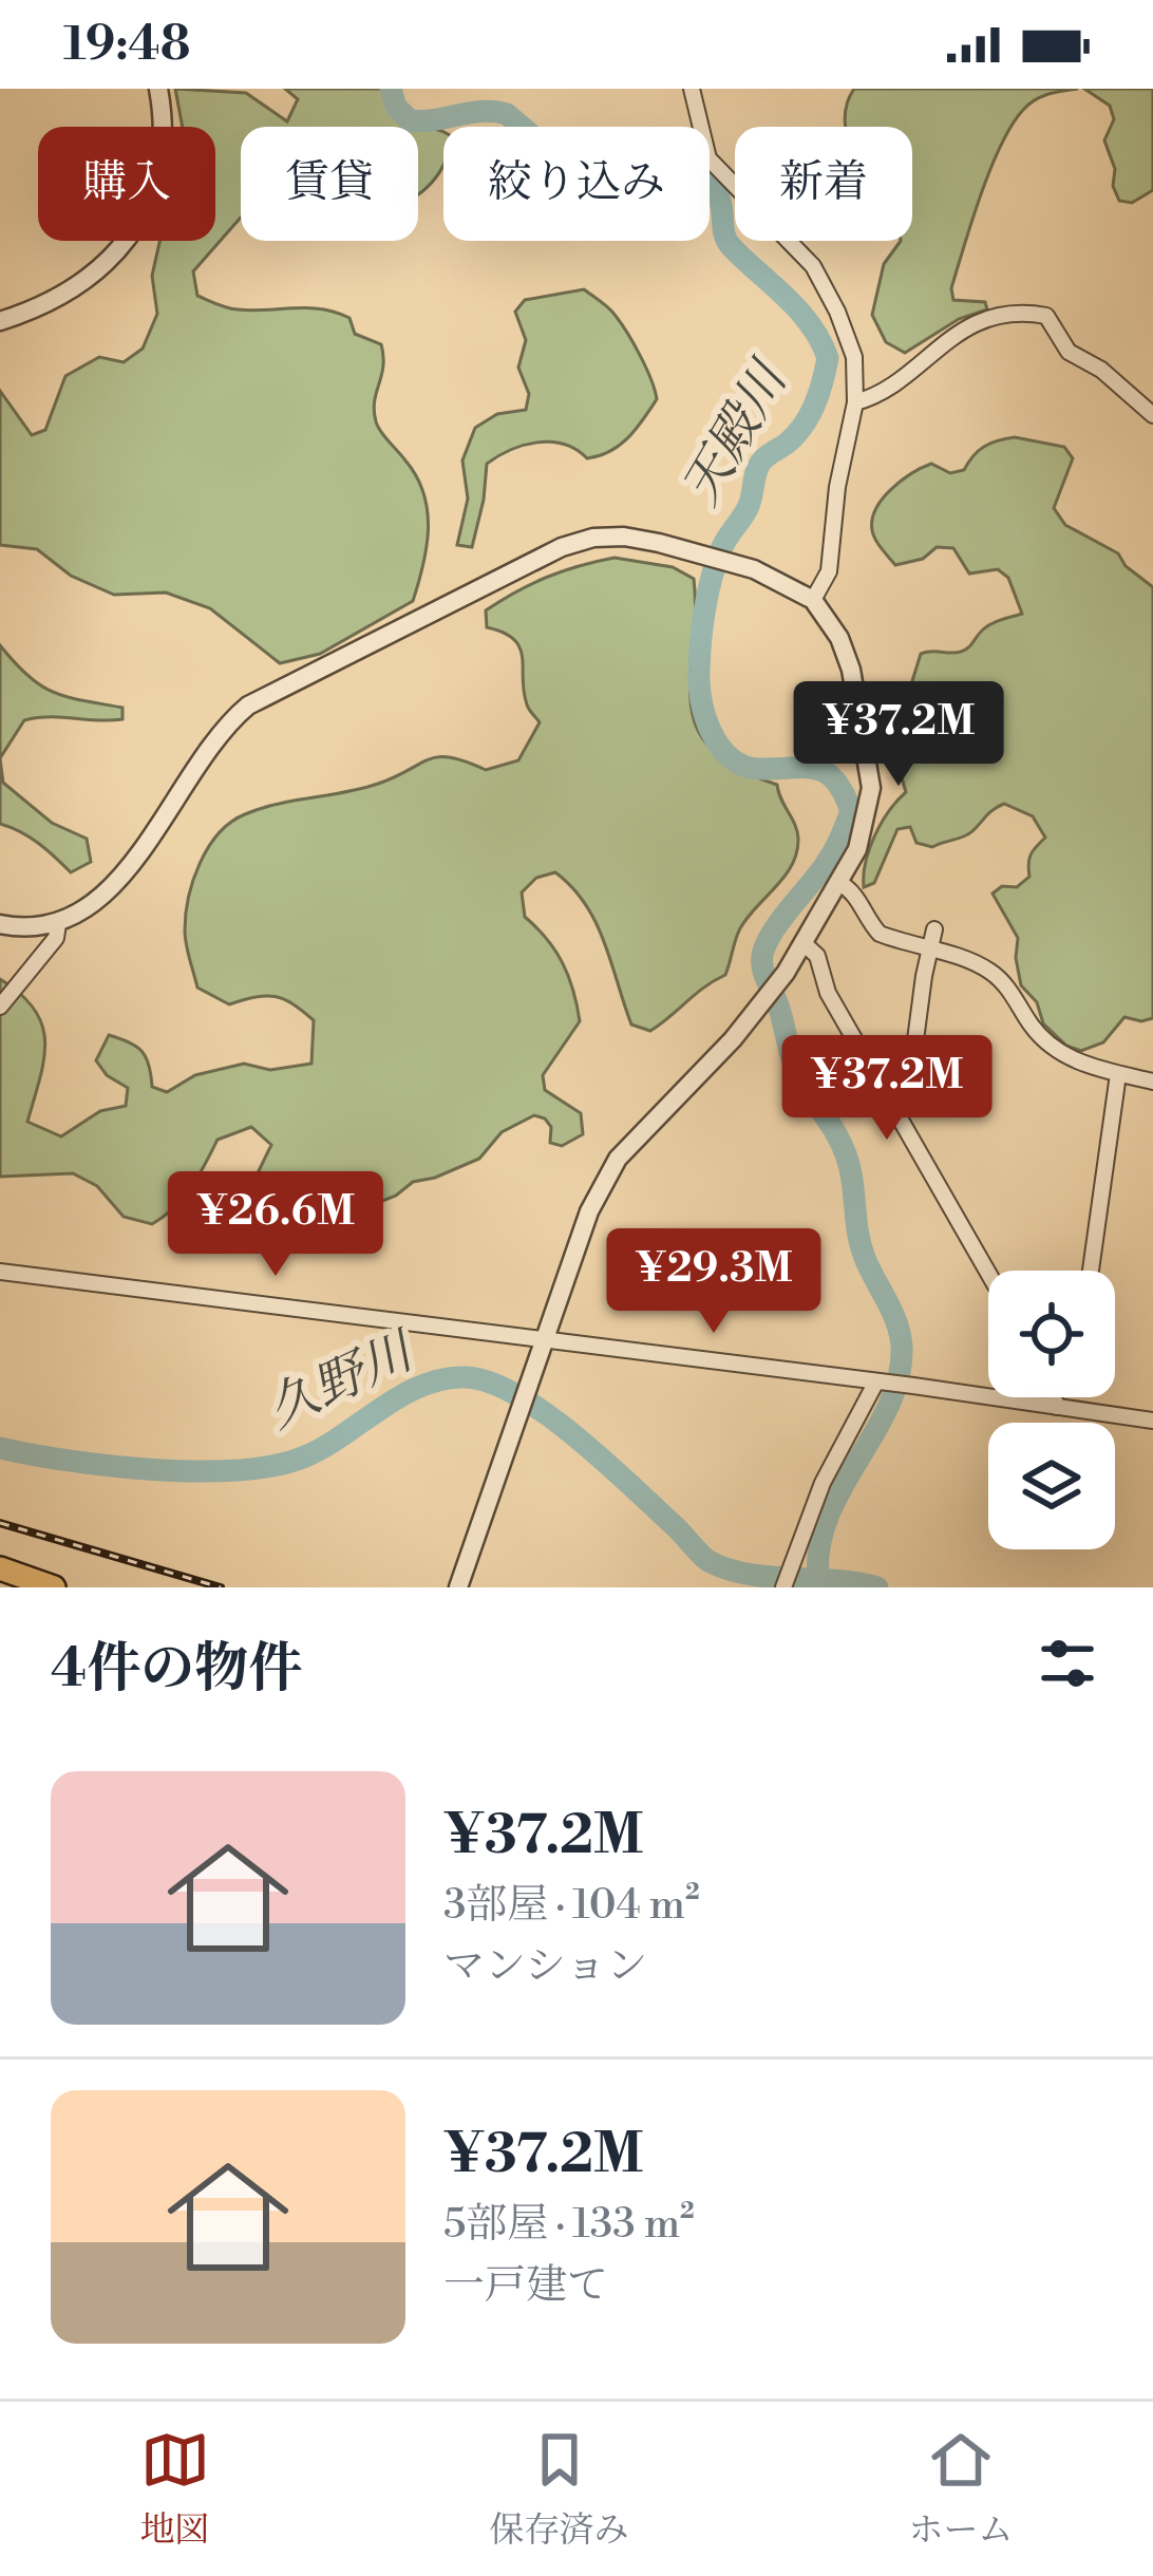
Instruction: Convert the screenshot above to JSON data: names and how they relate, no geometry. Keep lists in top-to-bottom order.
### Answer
{
  "water": ["天殿川", "久野川"],
  "page": {
    "status": "19:48",
    "chip": [
      "購入",
      "賃貸",
      "絞り込み",
      "新着"
    ],
    "price": [
      "¥37.2M",
      "¥37.2M",
      "¥26.6M",
      "¥29.3M"
    ],
    "heading": "4件の物件",
    "list": [
      {
        "name": "¥37.2M",
        "note": "3部屋 · 104 m² · マンション"
      },
      {
        "name": "¥37.2M",
        "note": "5部屋 · 133 m² · 一戸建て"
      }
    ],
    "tabs": ["地図", "保存済み", "ホーム"]
  }
}
